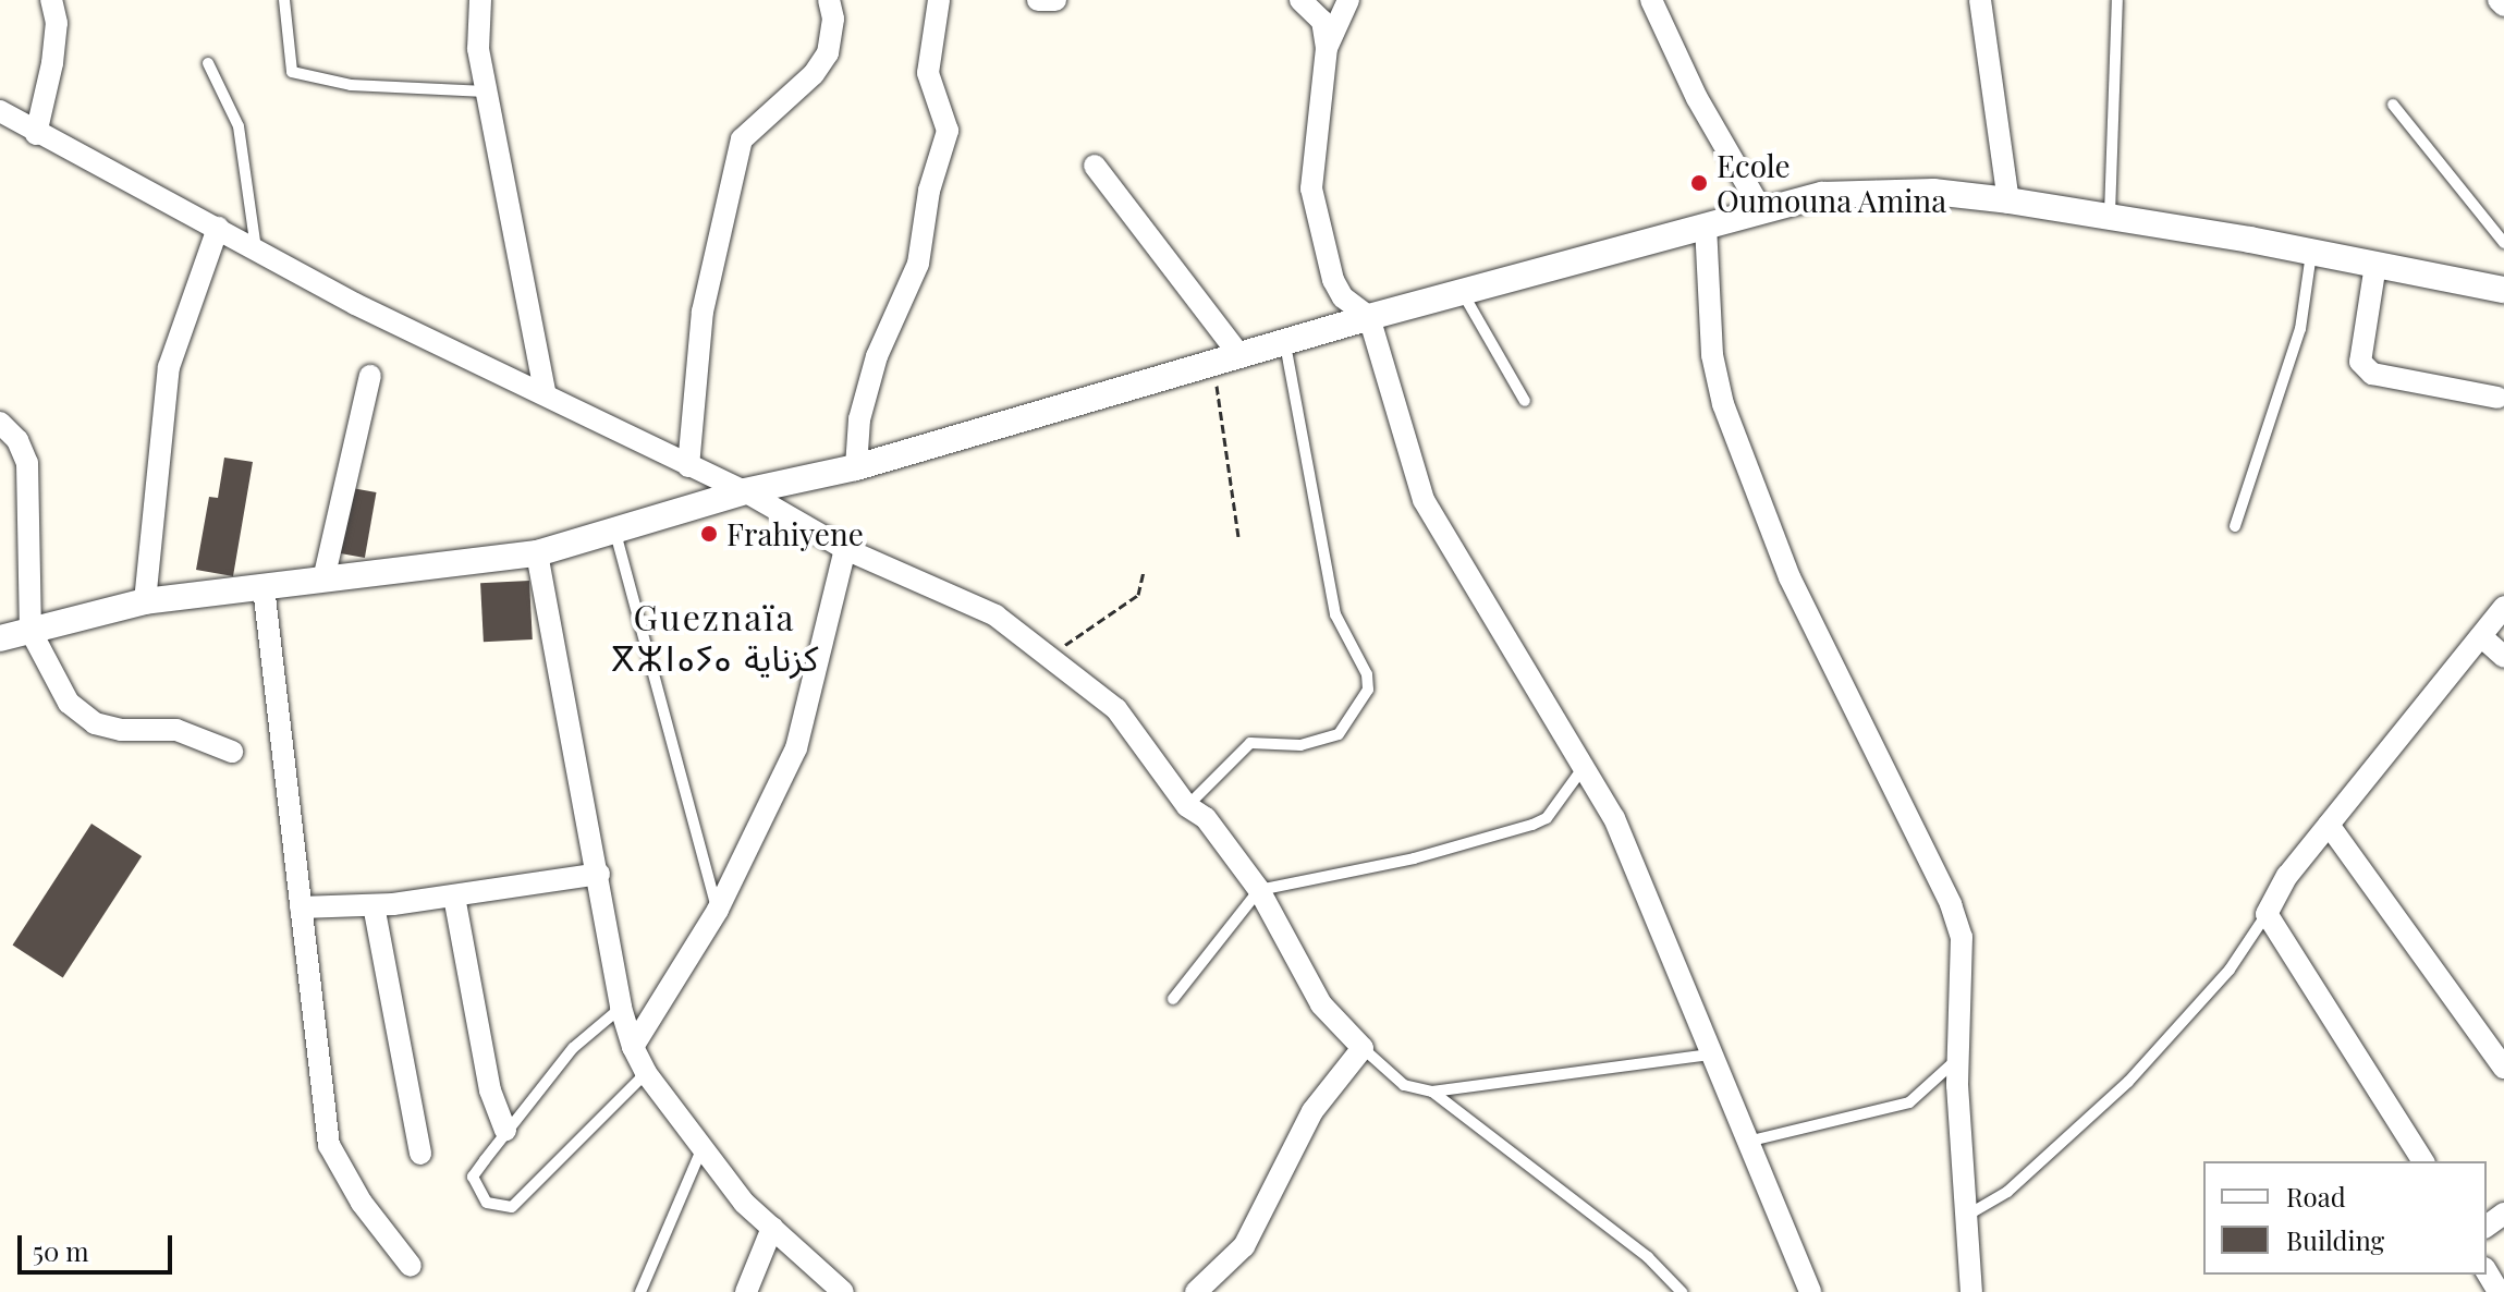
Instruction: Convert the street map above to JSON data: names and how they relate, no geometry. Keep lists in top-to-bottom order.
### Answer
{
  "districts": ["Gueznaïa ⴳⵣⵏⴰⵢⴰ كزناية"],
  "places": ["Ecole Oumouna Amina", "Frahiyene"],
  "legend": ["Road", "Building"],
  "scale_bar": "50 m"
}
